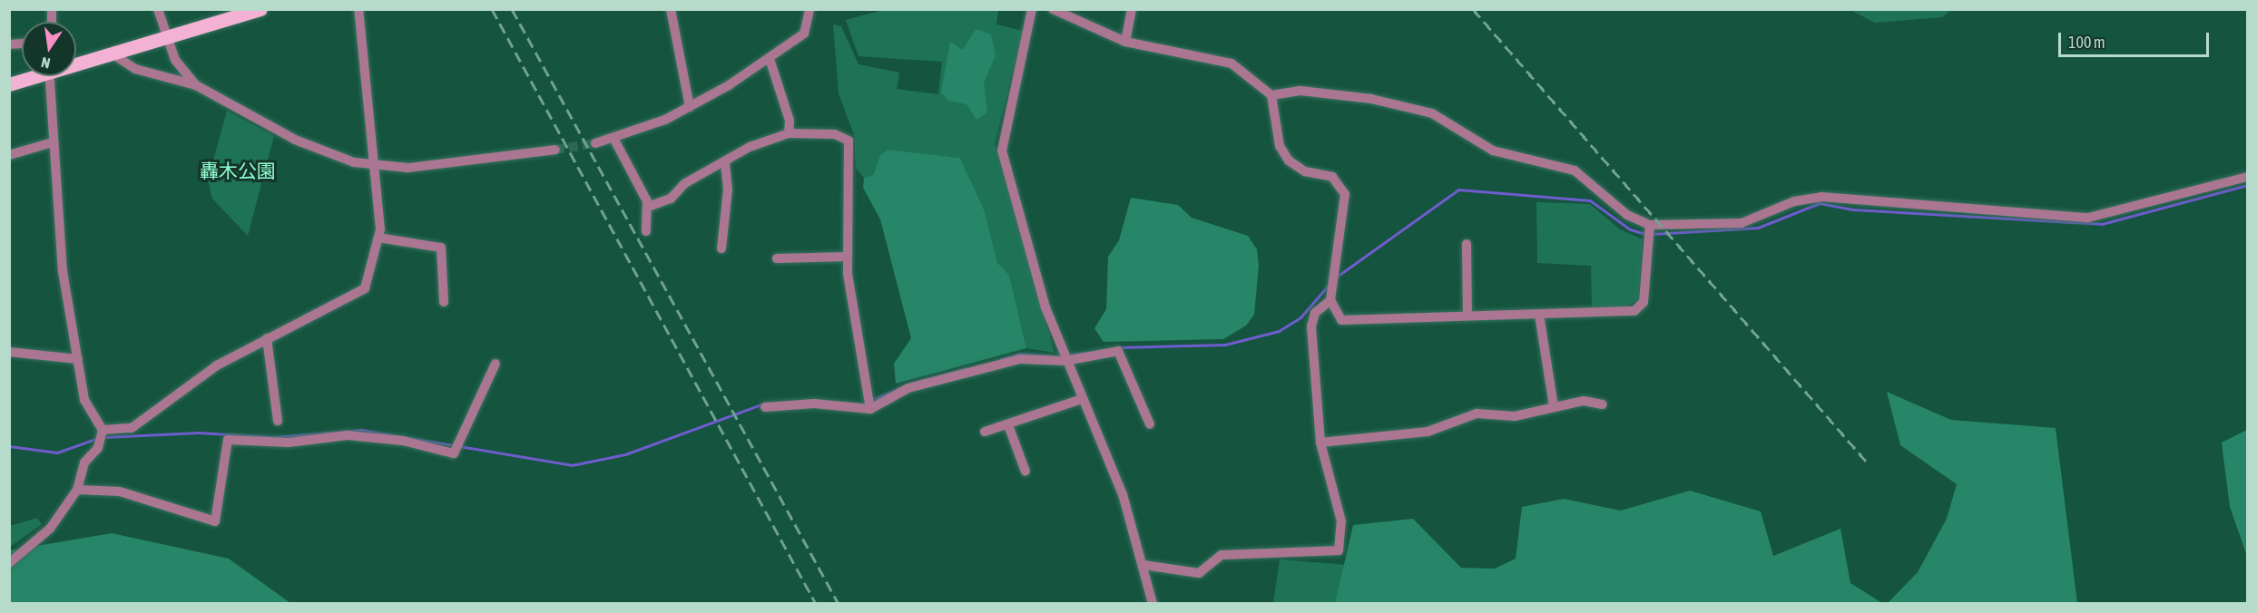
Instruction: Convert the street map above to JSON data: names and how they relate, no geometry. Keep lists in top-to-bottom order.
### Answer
{
  "parks": ["轟木公園"],
  "scale_bar": "100 m",
  "north": "bottom"
}
